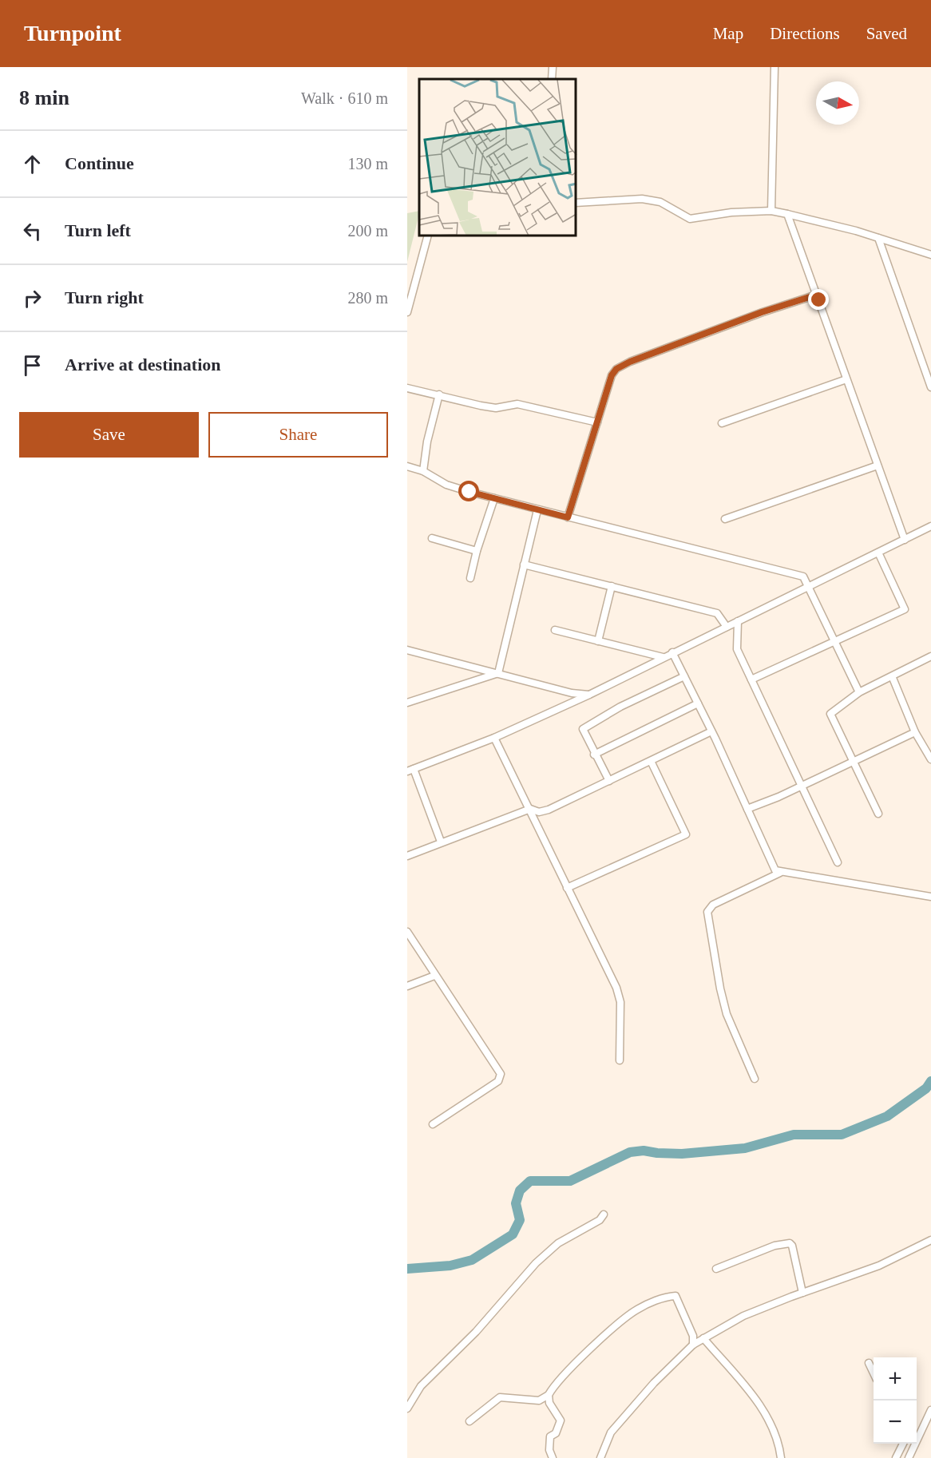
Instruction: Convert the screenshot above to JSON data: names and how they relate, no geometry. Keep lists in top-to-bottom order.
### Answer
{
  "north": "right",
  "page": {
    "header": "Turnpoint",
    "nav": ["Map", "Directions", "Saved"],
    "heading": ["8 min", "Walk · 610 m"],
    "list": [
      ["Continue", "130 m"],
      ["Turn left", "200 m"],
      ["Turn right", "280 m"],
      "Arrive at destination"
    ],
    "buttons": ["Save", "Share"],
    "map_buttons": ["+", "−"]
  }
}
